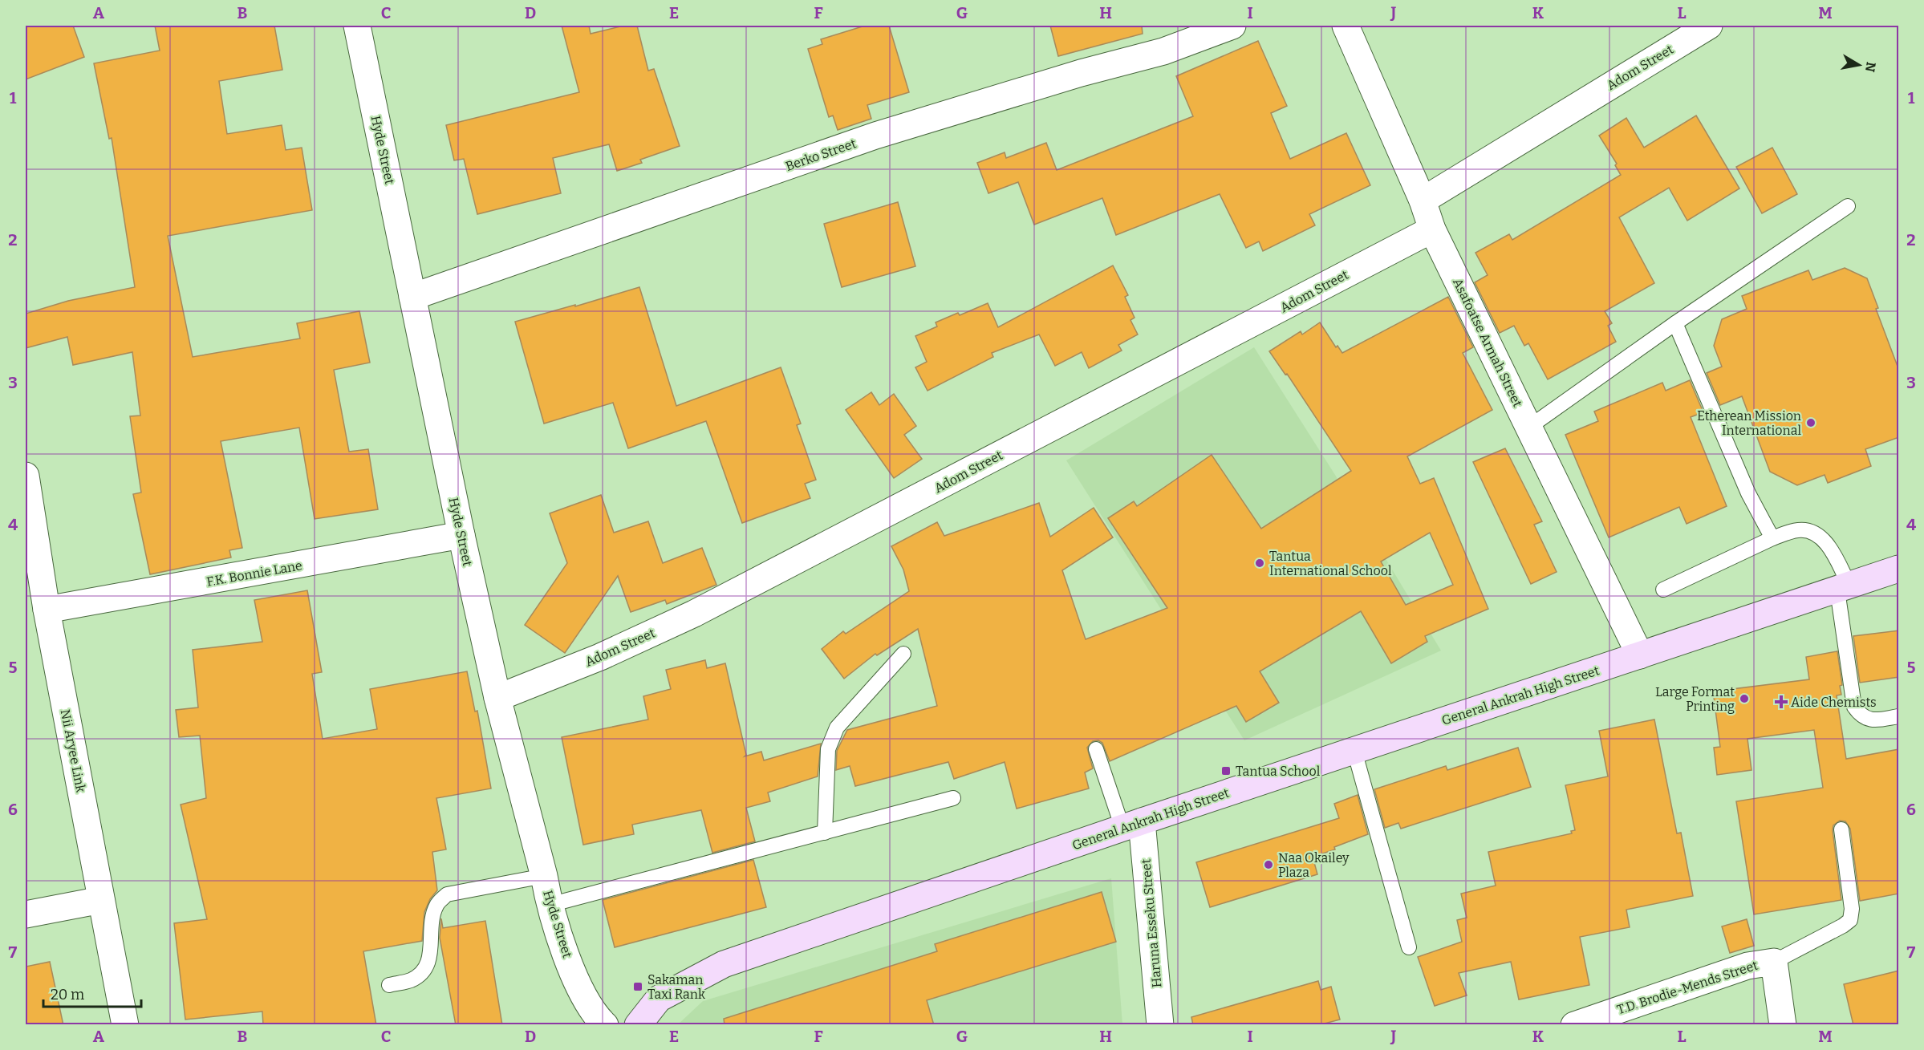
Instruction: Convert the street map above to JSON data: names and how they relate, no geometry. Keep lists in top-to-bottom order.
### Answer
{
  "streets": {
    "main road": ["General Ankrah High Street"],
    "street": [
      "Adom Street",
      "Hyde Street",
      "Berko Street",
      "Asafoatse Armah Street",
      "F.K. Bonnie Lane",
      "Nii Aryee Link",
      "Haruna Esseku Street",
      "T.D. Brodie-Mends Street"
    ]
  },
  "crossings": [
    ["Adom Street", "Hyde Street"],
    ["Adom Street", "Asafoatse Armah Street"],
    ["Hyde Street", "Berko Street"],
    ["Hyde Street", "F.K. Bonnie Lane"],
    ["Asafoatse Armah Street", "General Ankrah High Street"],
    ["F.K. Bonnie Lane", "Nii Aryee Link"],
    ["General Ankrah High Street", "Haruna Esseku Street"]
  ],
  "places": {
    "other": [
      "Etherean Mission International",
      "Tantua International School",
      "Large Format Printing",
      "Naa Okailey Plaza"
    ],
    "health": ["Aide Chemists"],
    "transit": ["Tantua School", "Sakaman Taxi Rank"]
  },
  "scale_bar": "20 m",
  "north": "right",
  "grid": {
    "columns": [
      "A",
      "B",
      "C",
      "D",
      "E",
      "F",
      "G",
      "H",
      "I",
      "J",
      "K",
      "L",
      "M"
    ],
    "rows": [
      "1",
      "2",
      "3",
      "4",
      "5",
      "6",
      "7"
    ]
  }
}
